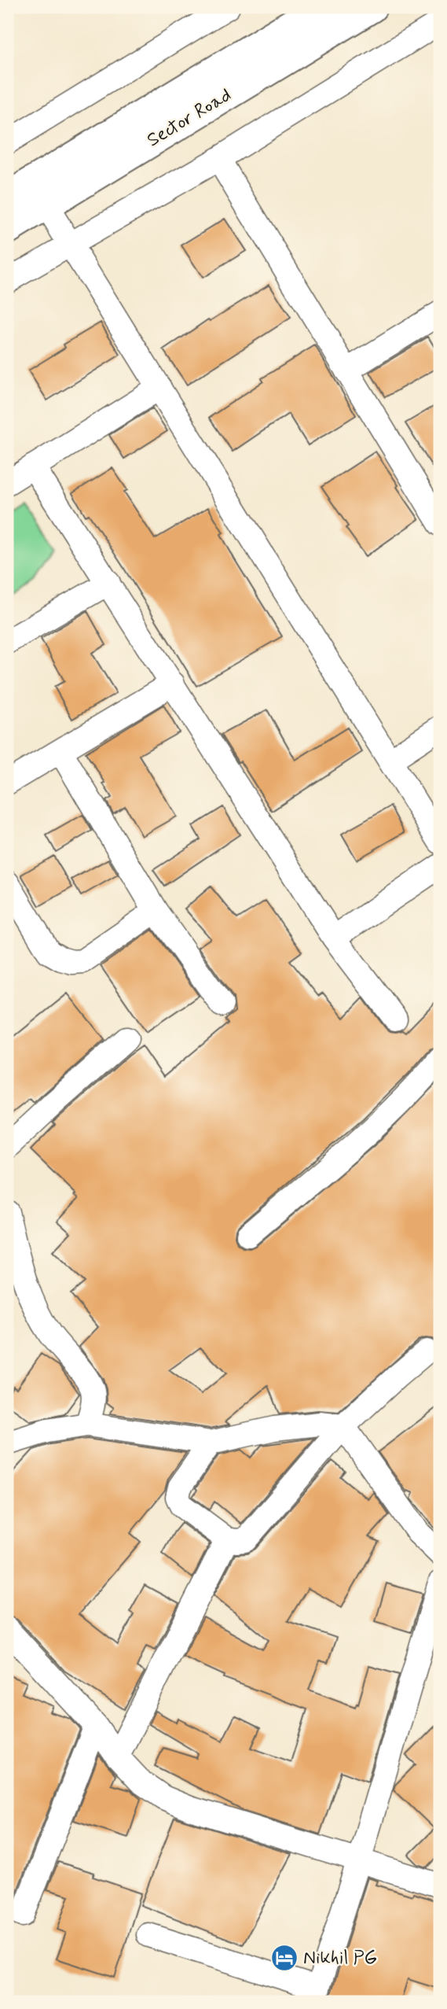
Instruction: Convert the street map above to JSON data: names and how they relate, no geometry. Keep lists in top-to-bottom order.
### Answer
{
  "streets": {
    "main road": ["Sector Road"]
  },
  "places": {
    "hotel": ["Nikhil PG"]
  }
}
